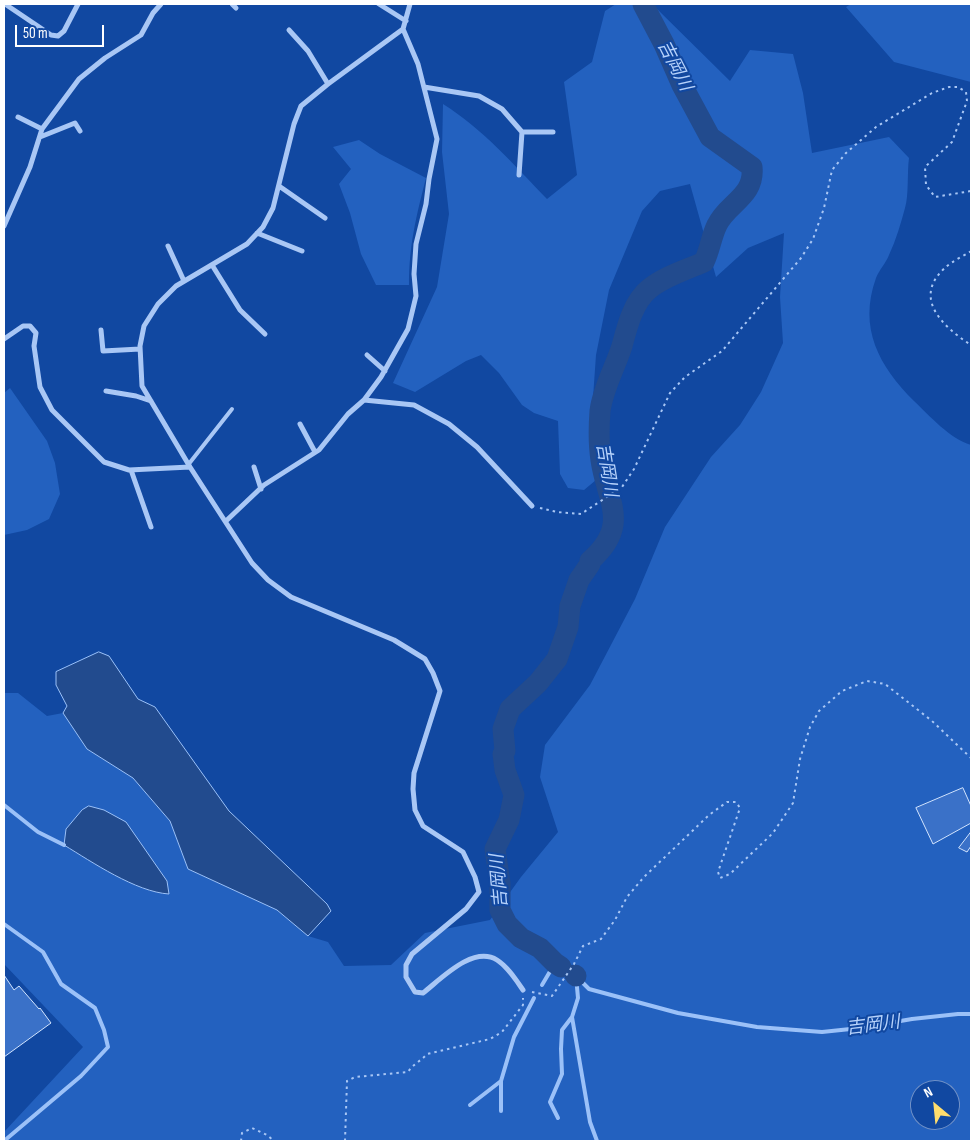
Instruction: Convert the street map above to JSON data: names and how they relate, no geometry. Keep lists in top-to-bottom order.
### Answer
{
  "water": ["吉岡川"],
  "scale_bar": "50 m",
  "north": "top left"
}
